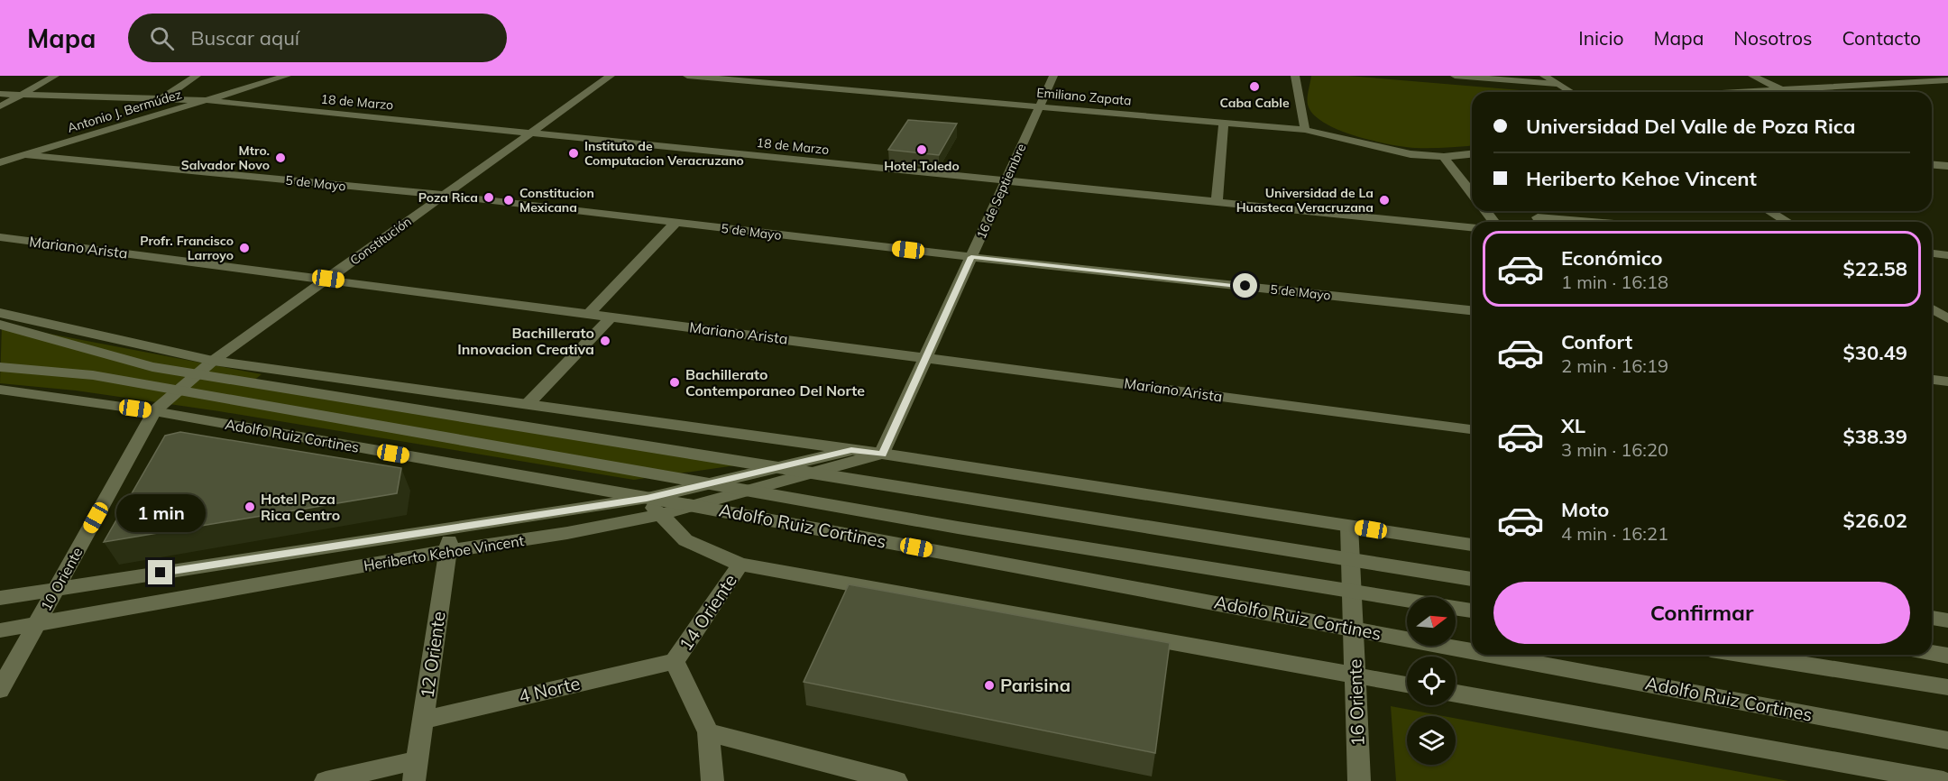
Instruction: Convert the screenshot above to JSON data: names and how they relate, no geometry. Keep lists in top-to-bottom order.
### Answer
{
  "streets": {
    "street": [
      "Emiliano Zapata",
      "18 de Marzo",
      "Antonio J. Bermúdez",
      "5 de Mayo",
      "16 de Septiembre",
      "Constitución",
      "Mariano Arista",
      "Adolfo Ruiz Cortines",
      "Heriberto Kehoe Vincent",
      "10 Oriente",
      "14 Oriente",
      "12 Oriente",
      "4 Norte",
      "16 Oriente"
    ]
  },
  "crossings": [
    ["Emiliano Zapata", "16 de Septiembre"],
    ["18 de Marzo", "Antonio J. Bermúdez"],
    ["18 de Marzo", "16 de Septiembre"],
    ["18 de Marzo", "Constitución"],
    ["Antonio J. Bermúdez", "5 de Mayo"],
    ["5 de Mayo", "16 de Septiembre"],
    ["5 de Mayo", "Constitución"],
    ["16 de Septiembre", "Mariano Arista"],
    ["16 de Septiembre", "Heriberto Kehoe Vincent"],
    ["Constitución", "Mariano Arista"],
    ["Constitución", "Adolfo Ruiz Cortines"],
    ["Constitución", "10 Oriente"],
    ["Adolfo Ruiz Cortines", "Heriberto Kehoe Vincent"],
    ["Adolfo Ruiz Cortines", "10 Oriente"],
    ["Adolfo Ruiz Cortines", "16 Oriente"],
    ["Heriberto Kehoe Vincent", "10 Oriente"],
    ["Heriberto Kehoe Vincent", "12 Oriente"],
    ["14 Oriente", "4 Norte"],
    ["12 Oriente", "4 Norte"]
  ],
  "places": [
    "Caba Cable",
    "Hotel Toledo",
    "Instituto de Computacion Veracruzano",
    "Mtro. Salvador Novo",
    "Poza Rica",
    "Constitucion Mexicana",
    "Universidad de La Huasteca Veracruzana",
    "Profr. Francisco Larroyo",
    "Bachillerato Innovacion Creativa",
    "Bachillerato Contemporaneo Del Norte",
    "Hotel Poza Rica Centro",
    "Parisina"
  ],
  "north": "right",
  "page": {
    "header": "Mapa",
    "search": "Buscar aquí",
    "nav": [
      "Inicio",
      "Mapa",
      "Nosotros",
      "Contacto"
    ],
    "banner": ["Universidad Del Valle de Poza Rica", "Heriberto Kehoe Vincent"],
    "list": [
      {
        "name": "Económico",
        "note": "1 min · 16:18",
        "value": "$22.58"
      },
      {
        "name": "Confort",
        "note": "2 min · 16:19",
        "value": "$30.49"
      },
      {
        "name": "XL",
        "note": "3 min · 16:20",
        "value": "$38.39"
      },
      {
        "name": "Moto",
        "note": "4 min · 16:21",
        "value": "$26.02"
      }
    ],
    "bubble": "1 min",
    "buttons": "Confirmar"
  }
}
